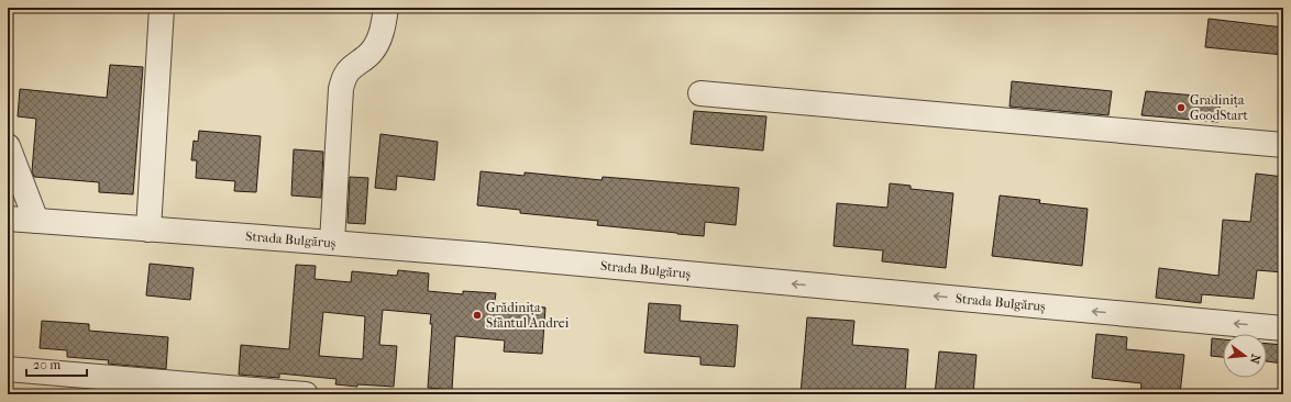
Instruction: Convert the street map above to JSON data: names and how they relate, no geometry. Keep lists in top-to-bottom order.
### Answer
{
  "streets": {
    "street": ["Strada Bulgăruș"]
  },
  "places": ["Gradinița GoodStart", "Grădinița Sfântul Andrei"],
  "scale_bar": "20 m",
  "north": "right"
}
